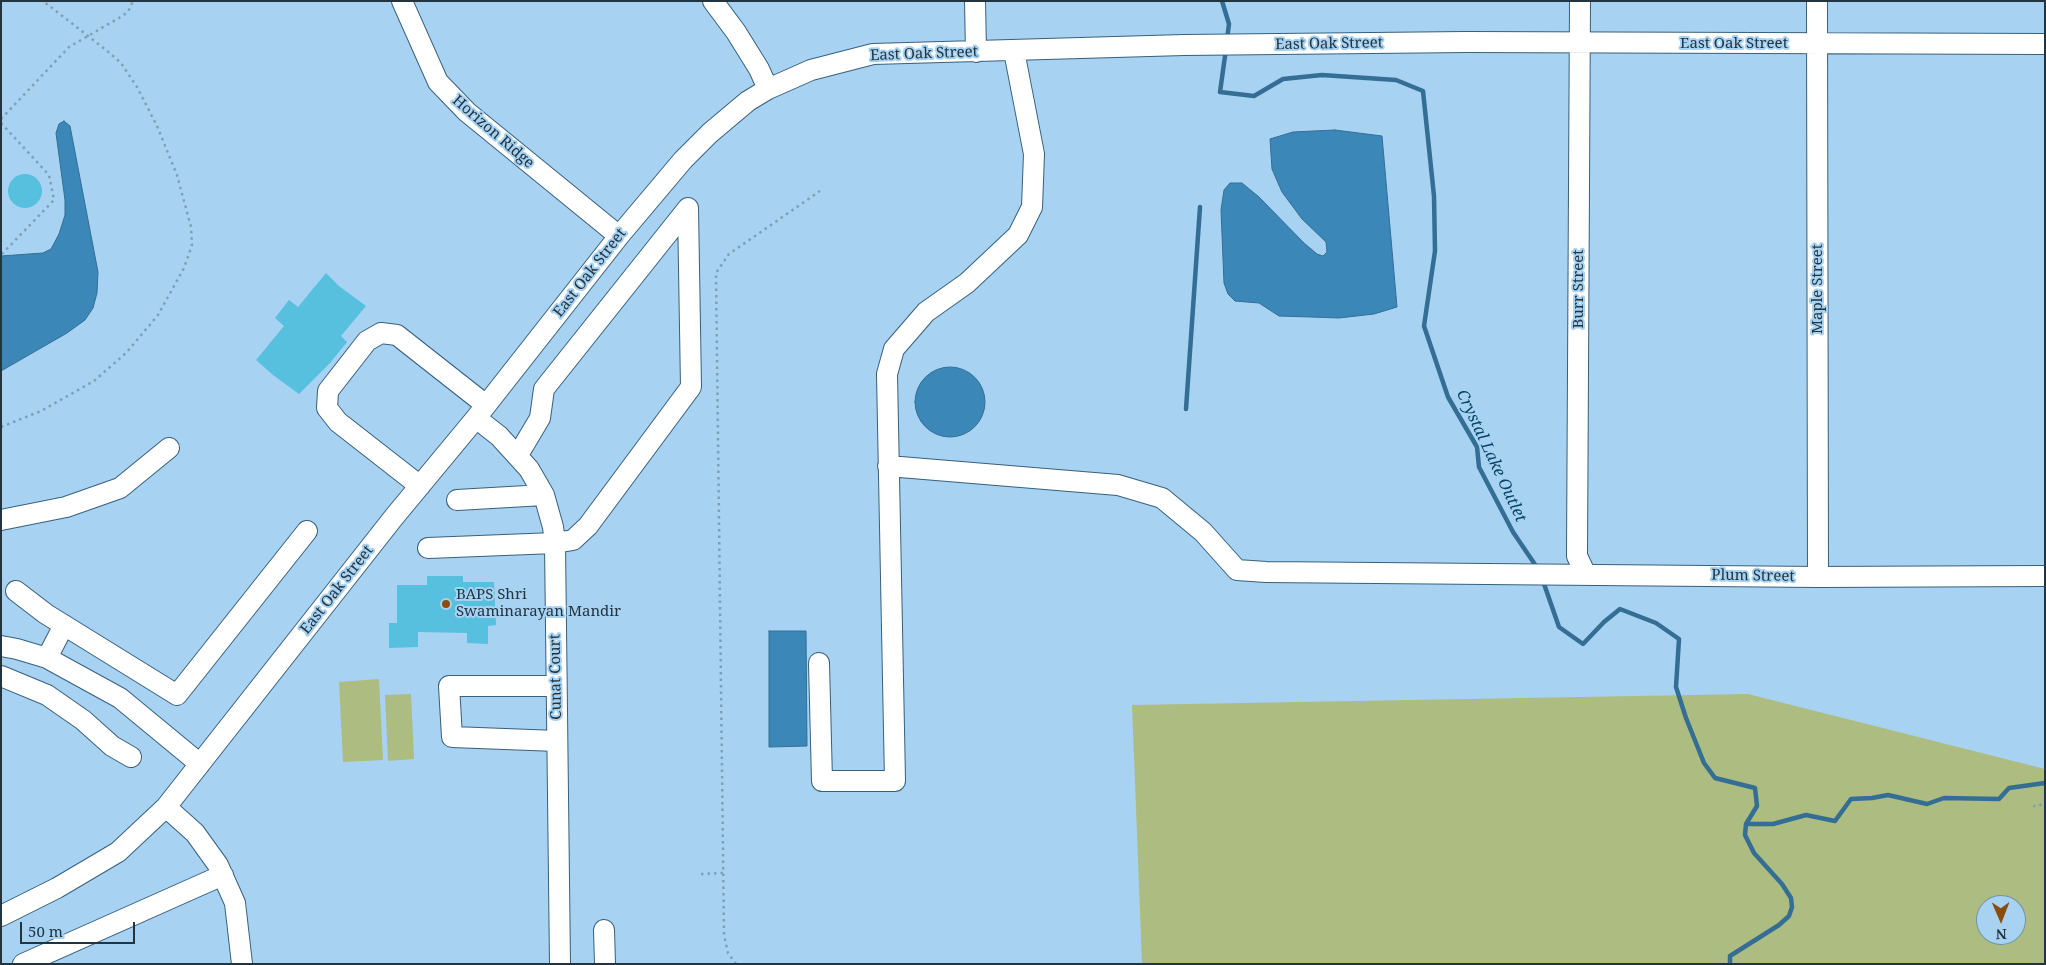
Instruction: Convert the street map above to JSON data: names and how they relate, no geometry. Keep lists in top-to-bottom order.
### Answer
{
  "streets": {
    "street": [
      "East Oak Street",
      "Horizon Ridge",
      "Burr Street",
      "Maple Street",
      "Plum Street",
      "Cunat Court"
    ]
  },
  "crossings": [
    ["East Oak Street", "Horizon Ridge"],
    ["East Oak Street", "Burr Street"],
    ["East Oak Street", "Maple Street"],
    ["East Oak Street", "Cunat Court"],
    ["Burr Street", "Plum Street"],
    ["Maple Street", "Plum Street"]
  ],
  "water": ["Crystal Lake Outlet"],
  "places": ["BAPS Shri Swaminarayan Mandir"],
  "scale_bar": "50 m",
  "north": "bottom"
}
